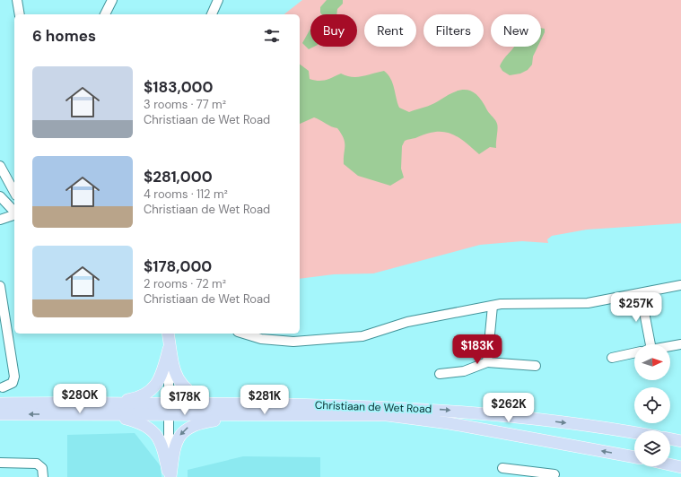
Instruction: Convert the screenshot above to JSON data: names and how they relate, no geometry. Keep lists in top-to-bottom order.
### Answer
{
  "streets": {
    "main road": ["Christiaan de Wet Road"]
  },
  "north": "right",
  "page": {
    "chip": [
      "Buy",
      "Rent",
      "Filters",
      "New"
    ],
    "heading": "6 homes",
    "list": [
      {
        "name": "$183,000",
        "note": "3 rooms · 77 m² · Christiaan de Wet Road"
      },
      {
        "name": "$281,000",
        "note": "4 rooms · 112 m² · Christiaan de Wet Road"
      },
      {
        "name": "$178,000",
        "note": "2 rooms · 72 m² · Christiaan de Wet Road"
      }
    ],
    "price": [
      "$257K",
      "$183K",
      "$280K",
      "$281K",
      "$178K",
      "$262K"
    ]
  }
}
